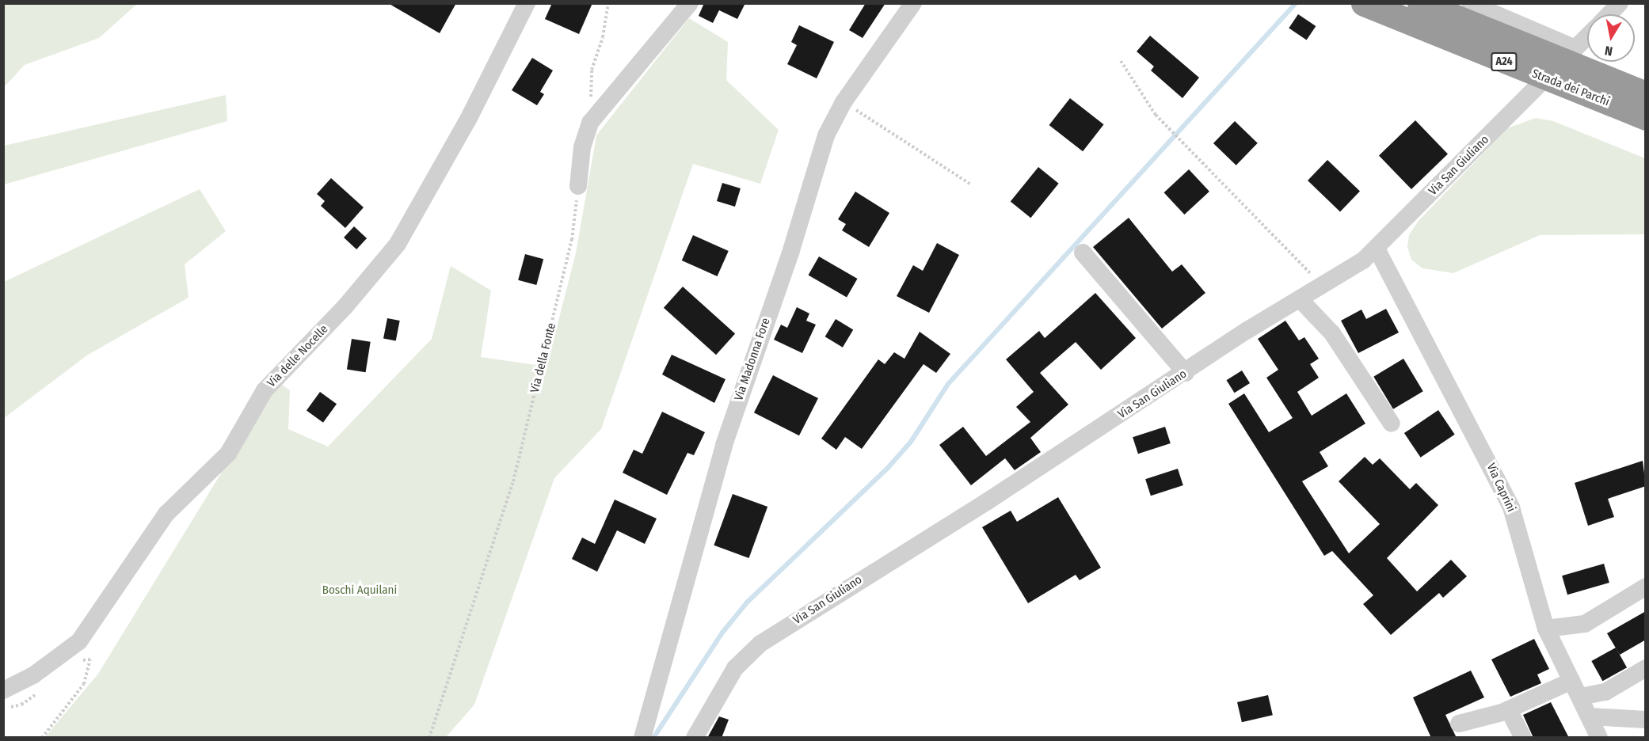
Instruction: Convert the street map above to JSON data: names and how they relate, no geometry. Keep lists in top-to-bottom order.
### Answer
{
  "streets": {
    "highway": ["A24", "Strada dei Parchi"],
    "street": [
      "Via San Giuliano",
      "Via delle Nocelle",
      "Via Madonna Fore",
      "Via Caprini"
    ],
    "path": ["Via della Fonte"]
  },
  "crossings": [
    ["Via San Giuliano", "Via Caprini"]
  ],
  "parks": ["Boschi Aquilani"],
  "north": "bottom"
}
